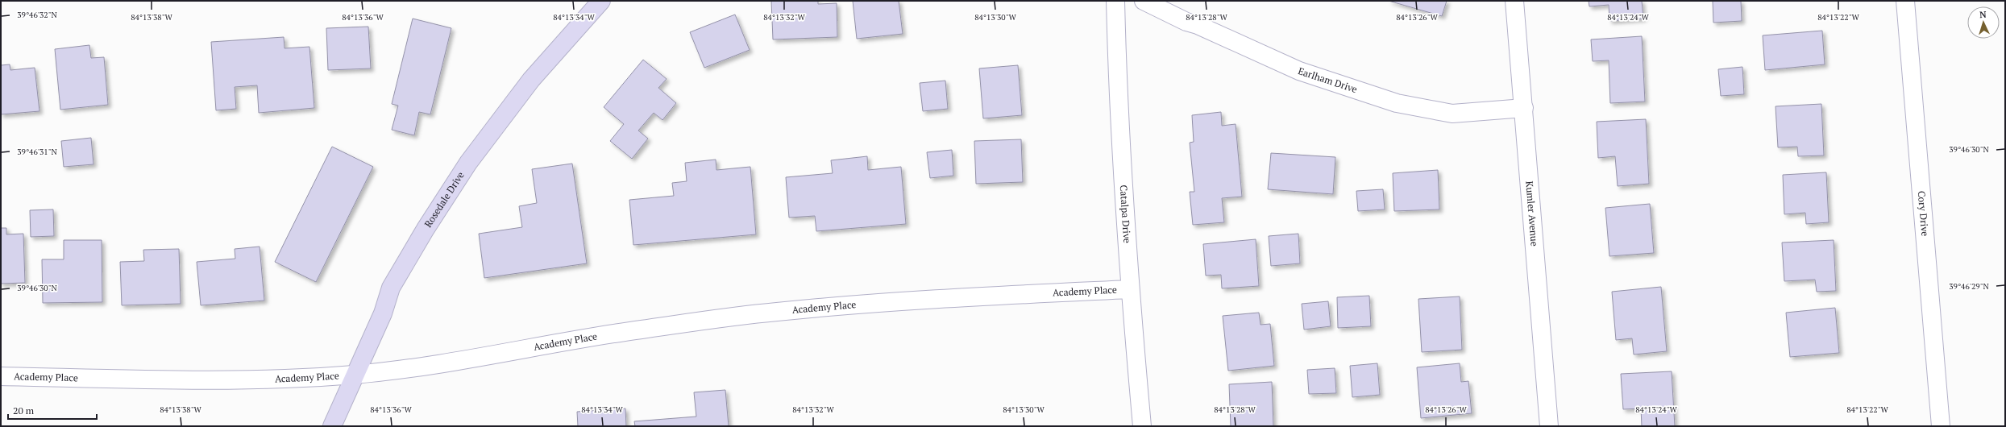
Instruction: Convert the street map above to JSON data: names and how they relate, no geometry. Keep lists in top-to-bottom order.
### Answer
{
  "streets": {
    "street": [
      "Earlham Drive",
      "Rosedale Drive",
      "Catalpa Drive",
      "Kumler Avenue",
      "Cory Drive",
      "Academy Place"
    ]
  },
  "crossings": [
    ["Earlham Drive", "Kumler Avenue"],
    ["Rosedale Drive", "Academy Place"],
    ["Catalpa Drive", "Academy Place"]
  ],
  "scale_bar": "20 m",
  "north": "top",
  "coordinates": [
    "39°46'32\"N",
    "84°13'38\"W",
    "84°13'36\"W",
    "84°13'34\"W",
    "84°13'32\"W",
    "84°13'30\"W",
    "84°13'28\"W",
    "84°13'26\"W",
    "84°13'24\"W",
    "84°13'22\"W",
    "39°46'30\"N",
    "39°46'31\"N",
    "39°46'29\"N"
  ]
}
